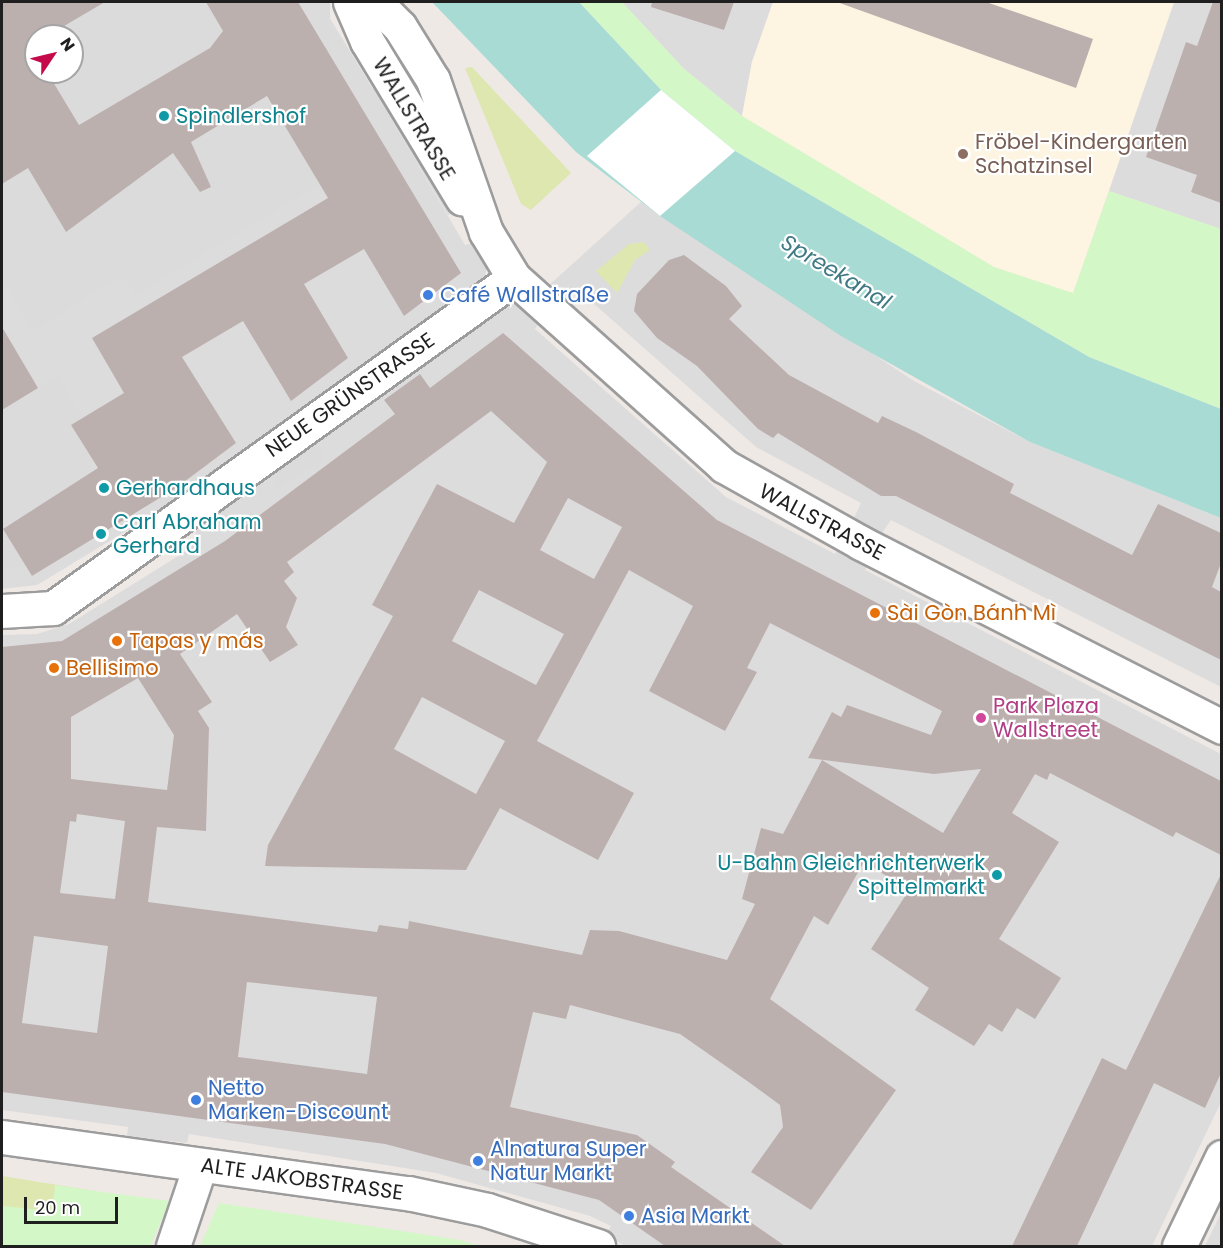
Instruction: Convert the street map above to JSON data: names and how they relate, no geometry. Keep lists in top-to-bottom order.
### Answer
{
  "streets": {
    "street": ["WALLSTRASSE", "NEUE GRÜNSTRASSE", "ALTE JAKOBSTRASSE"]
  },
  "crossings": [
    ["WALLSTRASSE", "NEUE GRÜNSTRASSE"]
  ],
  "water": ["Spreekanal"],
  "places": [
    "Spindlershof",
    "Fröbel-Kindergarten Schatzinsel",
    "Café Wallstraße",
    "Gerhardhaus",
    "Carl Abraham Gerhard",
    "Sài Gòn Bánh Mì",
    "Tapas y más",
    "Bellisimo",
    "Park Plaza Wallstreet",
    "U-Bahn Gleichrichterwerk Spittelmarkt",
    "Netto Marken-Discount",
    "Alnatura Super Natur Markt",
    "Asia Markt"
  ],
  "scale_bar": "20 m",
  "north": "top right"
}
